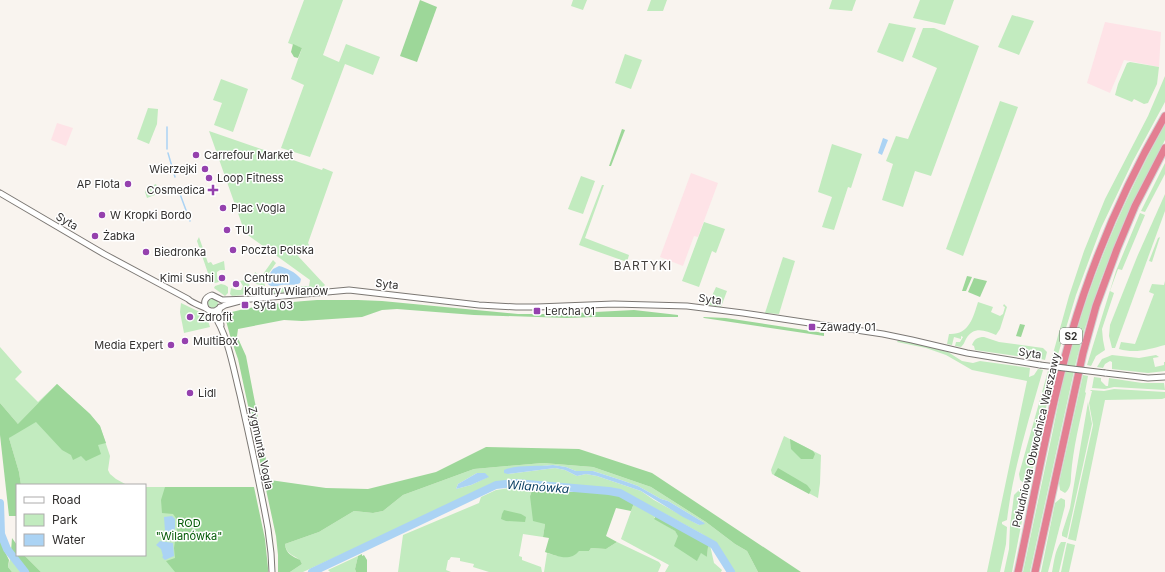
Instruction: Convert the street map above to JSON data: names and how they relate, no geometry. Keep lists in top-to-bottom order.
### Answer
{
  "streets": {
    "highway": ["S2", "Południowa Obwodnica Warszawy"],
    "street": ["Syta", "Zygmunta Vogla"]
  },
  "crossings": [
    ["Syta", "Zygmunta Vogla"]
  ],
  "districts": ["BARTYKI"],
  "water": ["Wilanówka"],
  "parks": ["ROD \"Wilanówka\""],
  "places": {
    "other": [
      "Carrefour Market",
      "Wierzejki",
      "Loop Fitness",
      "AP Flota",
      "Plac Vogla",
      "W Kropki Bordo",
      "TUI",
      "Żabka",
      "Poczta Polska",
      "Biedronka",
      "Kimi Sushi",
      "Centrum Kultury Wilanów",
      "Zdrofit",
      "MultiBox",
      "Media Expert",
      "Lidl"
    ],
    "health": ["Cosmedica"],
    "transit": ["Syta 03", "Lercha 01", "Zawady 01"]
  },
  "legend": ["Road", "Park", "Water"]
}
